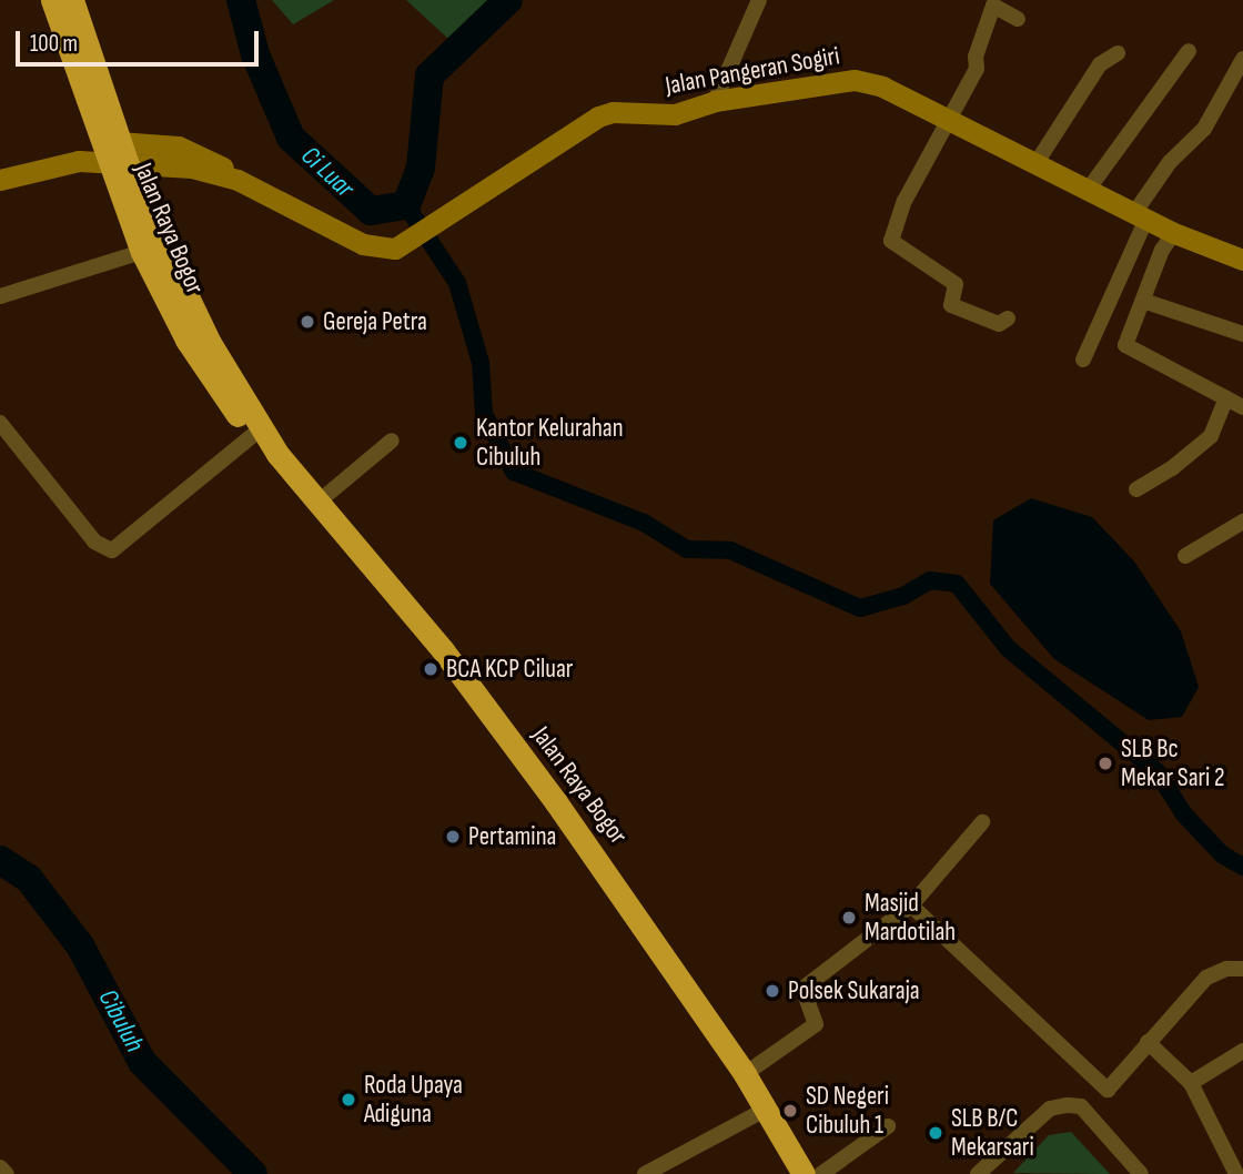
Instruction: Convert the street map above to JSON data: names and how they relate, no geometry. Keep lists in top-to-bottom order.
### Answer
{
  "streets": {
    "highway": ["Jalan Raya Bogor"],
    "street": ["Jalan Pangeran Sogiri"]
  },
  "crossings": [
    ["Jalan Pangeran Sogiri", "Jalan Raya Bogor"]
  ],
  "water": ["Ci Luar", "Cibuluh"],
  "places": [
    "Gereja Petra",
    "Kantor Kelurahan Cibuluh",
    "BCA KCP Ciluar",
    "SLB Bc Mekar Sari 2",
    "Pertamina",
    "Masjid Mardotilah",
    "Polsek Sukaraja",
    "Roda Upaya Adiguna",
    "SD Negeri Cibuluh 1",
    "SLB B/C Mekarsari"
  ],
  "scale_bar": "100 m"
}
